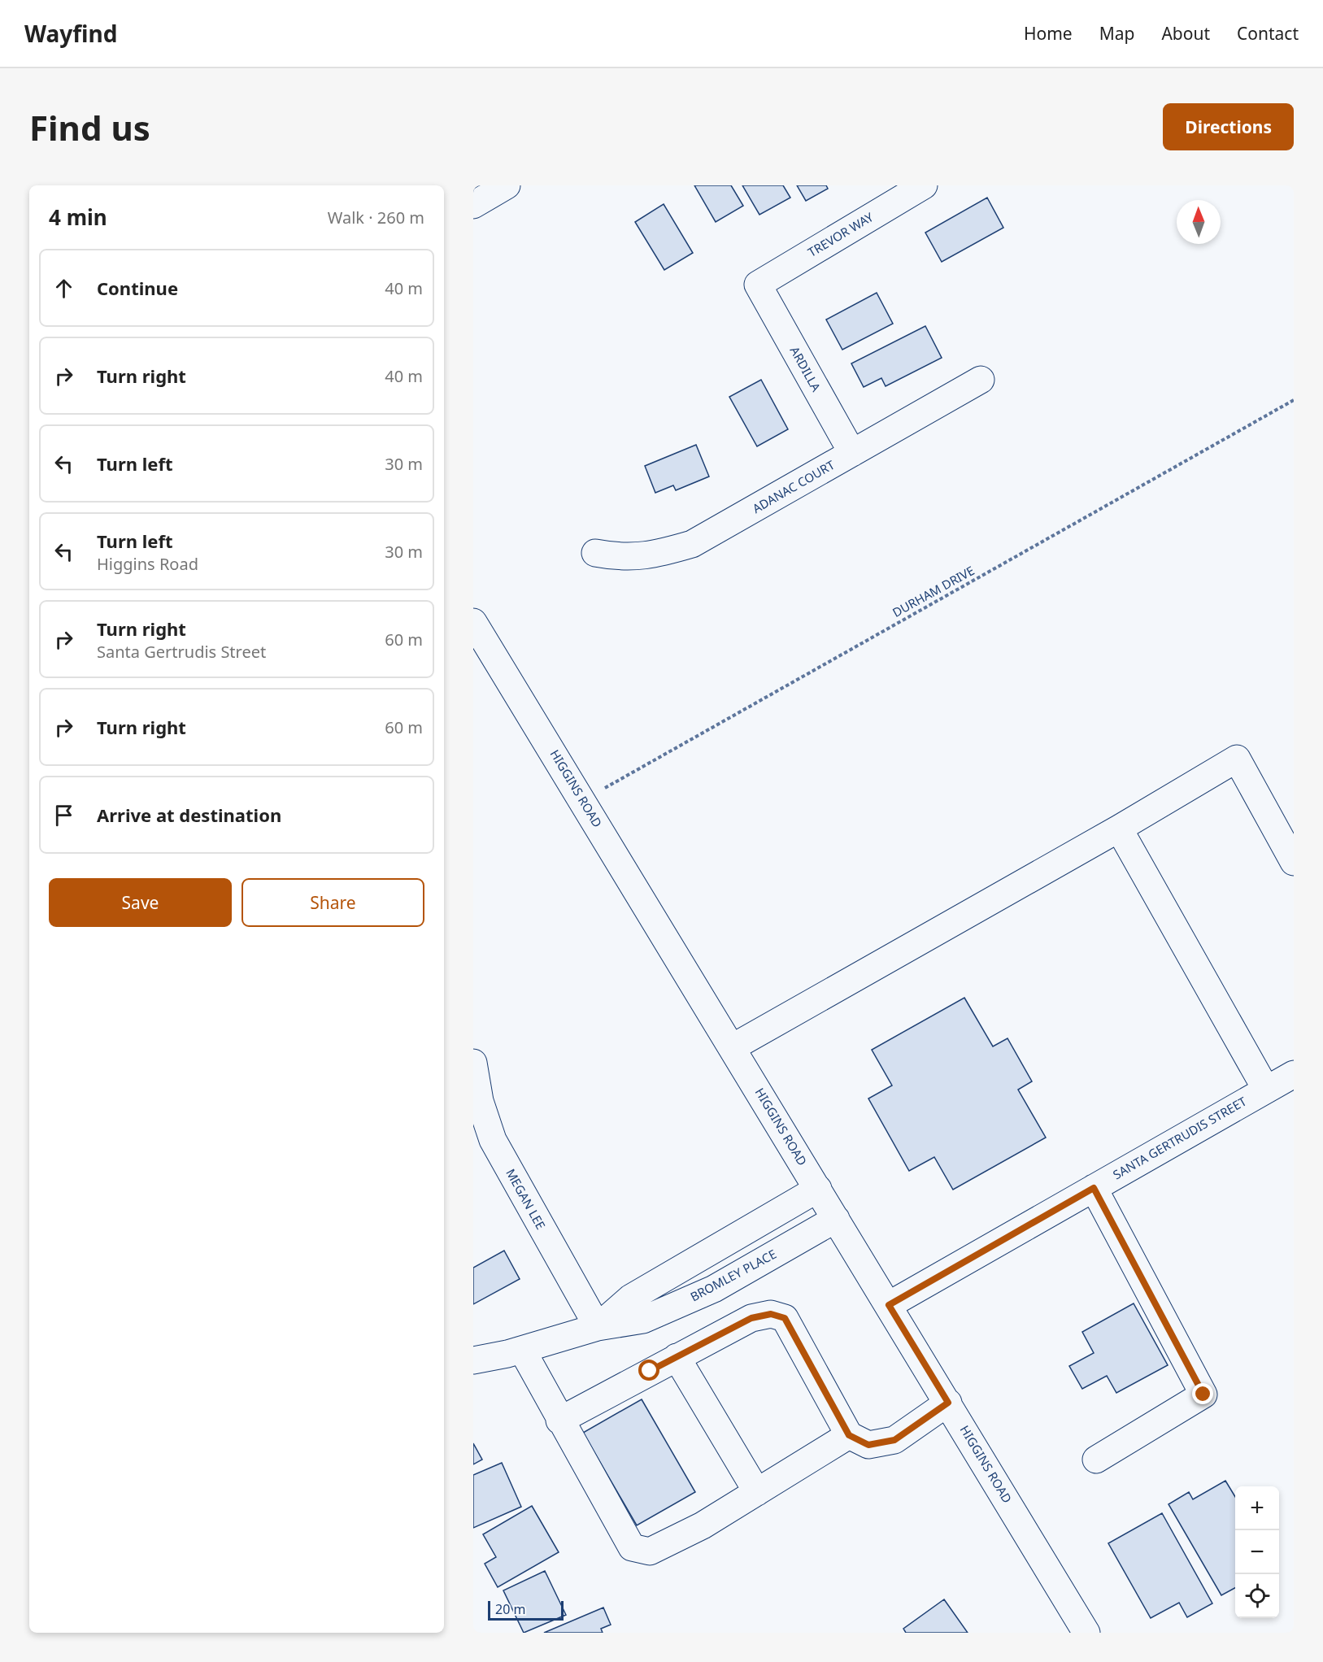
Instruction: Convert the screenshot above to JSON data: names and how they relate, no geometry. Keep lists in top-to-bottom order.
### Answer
{
  "streets": {
    "street": [
      "TREVOR WAY",
      "ARDILLA",
      "ADANAC COURT",
      "HIGGINS ROAD",
      "SANTA GERTRUDIS STREET",
      "MEGAN LEE",
      "BROMLEY PLACE"
    ],
    "path": ["DURHAM DRIVE"]
  },
  "crossings": [
    ["TREVOR WAY", "ARDILLA"],
    ["ARDILLA", "ADANAC COURT"],
    ["DURHAM DRIVE", "HIGGINS ROAD"],
    ["HIGGINS ROAD", "SANTA GERTRUDIS STREET"],
    ["HIGGINS ROAD", "BROMLEY PLACE"],
    ["MEGAN LEE", "BROMLEY PLACE"]
  ],
  "scale_bar": "20 m",
  "north": "top",
  "page": {
    "header": "Wayfind",
    "nav": [
      "Home",
      "Map",
      "About",
      "Contact"
    ],
    "buttons": [
      "Directions",
      ["Save", "Share"]
    ],
    "title": "Find us",
    "heading": ["4 min", "Walk · 260 m"],
    "list": [
      ["Continue", "40 m"],
      ["Turn right", "40 m"],
      ["Turn left", "30 m"],
      ["Turn left", "Higgins Road", "30 m"],
      ["Turn right", "Santa Gertrudis Street", "60 m"],
      ["Turn right", "60 m"],
      "Arrive at destination"
    ],
    "map_buttons": ["+", "−"],
    "scale": "20 m"
  }
}
